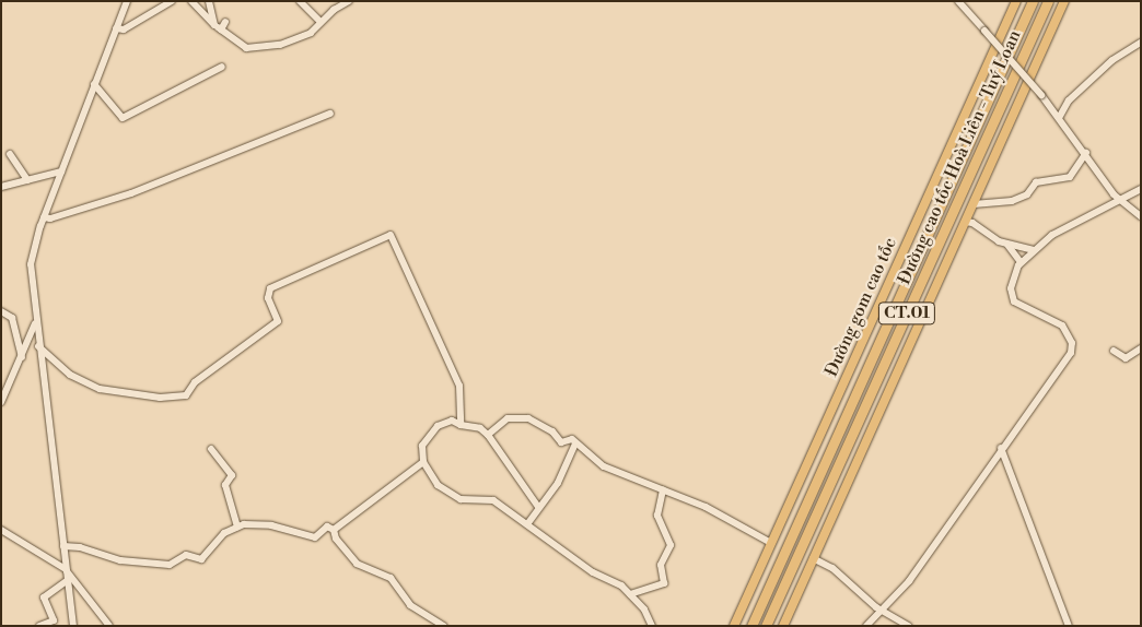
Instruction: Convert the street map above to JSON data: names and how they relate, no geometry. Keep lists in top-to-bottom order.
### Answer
{
  "streets": {
    "highway": ["Đường cao tốc Hoà Liên - Tuý Loan", "CT.01"],
    "main road": ["Đường gom cao tốc"]
  }
}
